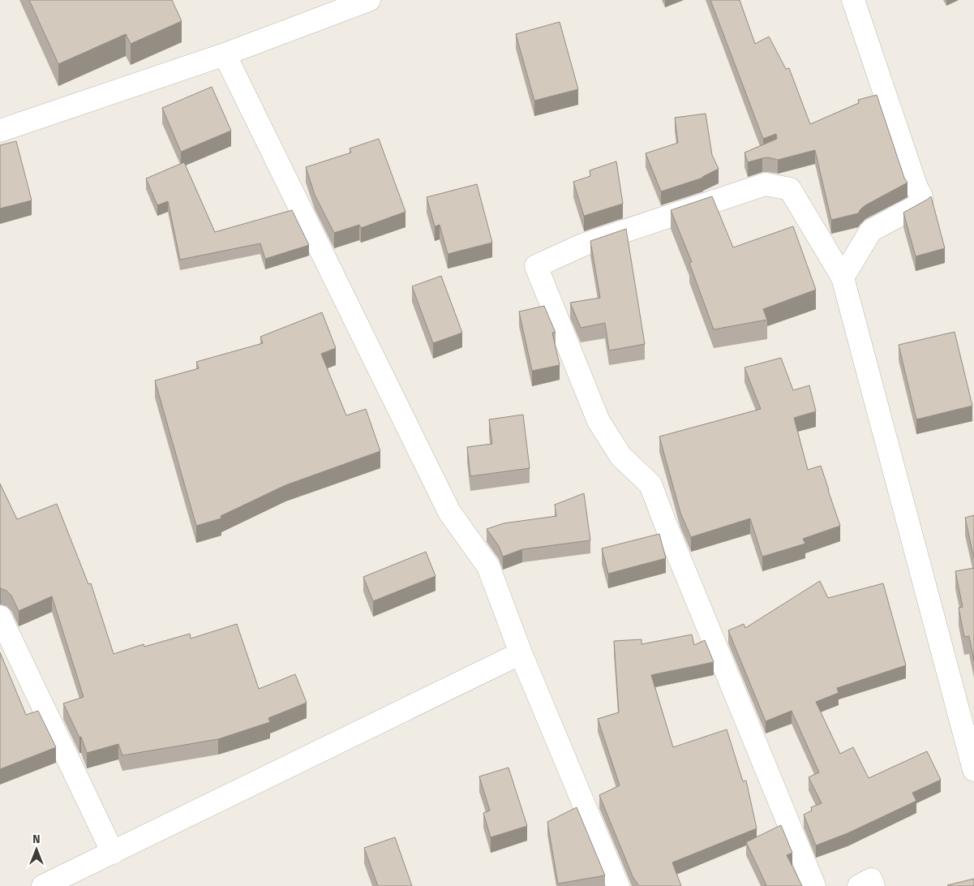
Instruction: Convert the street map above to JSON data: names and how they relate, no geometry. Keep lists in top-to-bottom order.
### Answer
{
  "north": "top"
}
